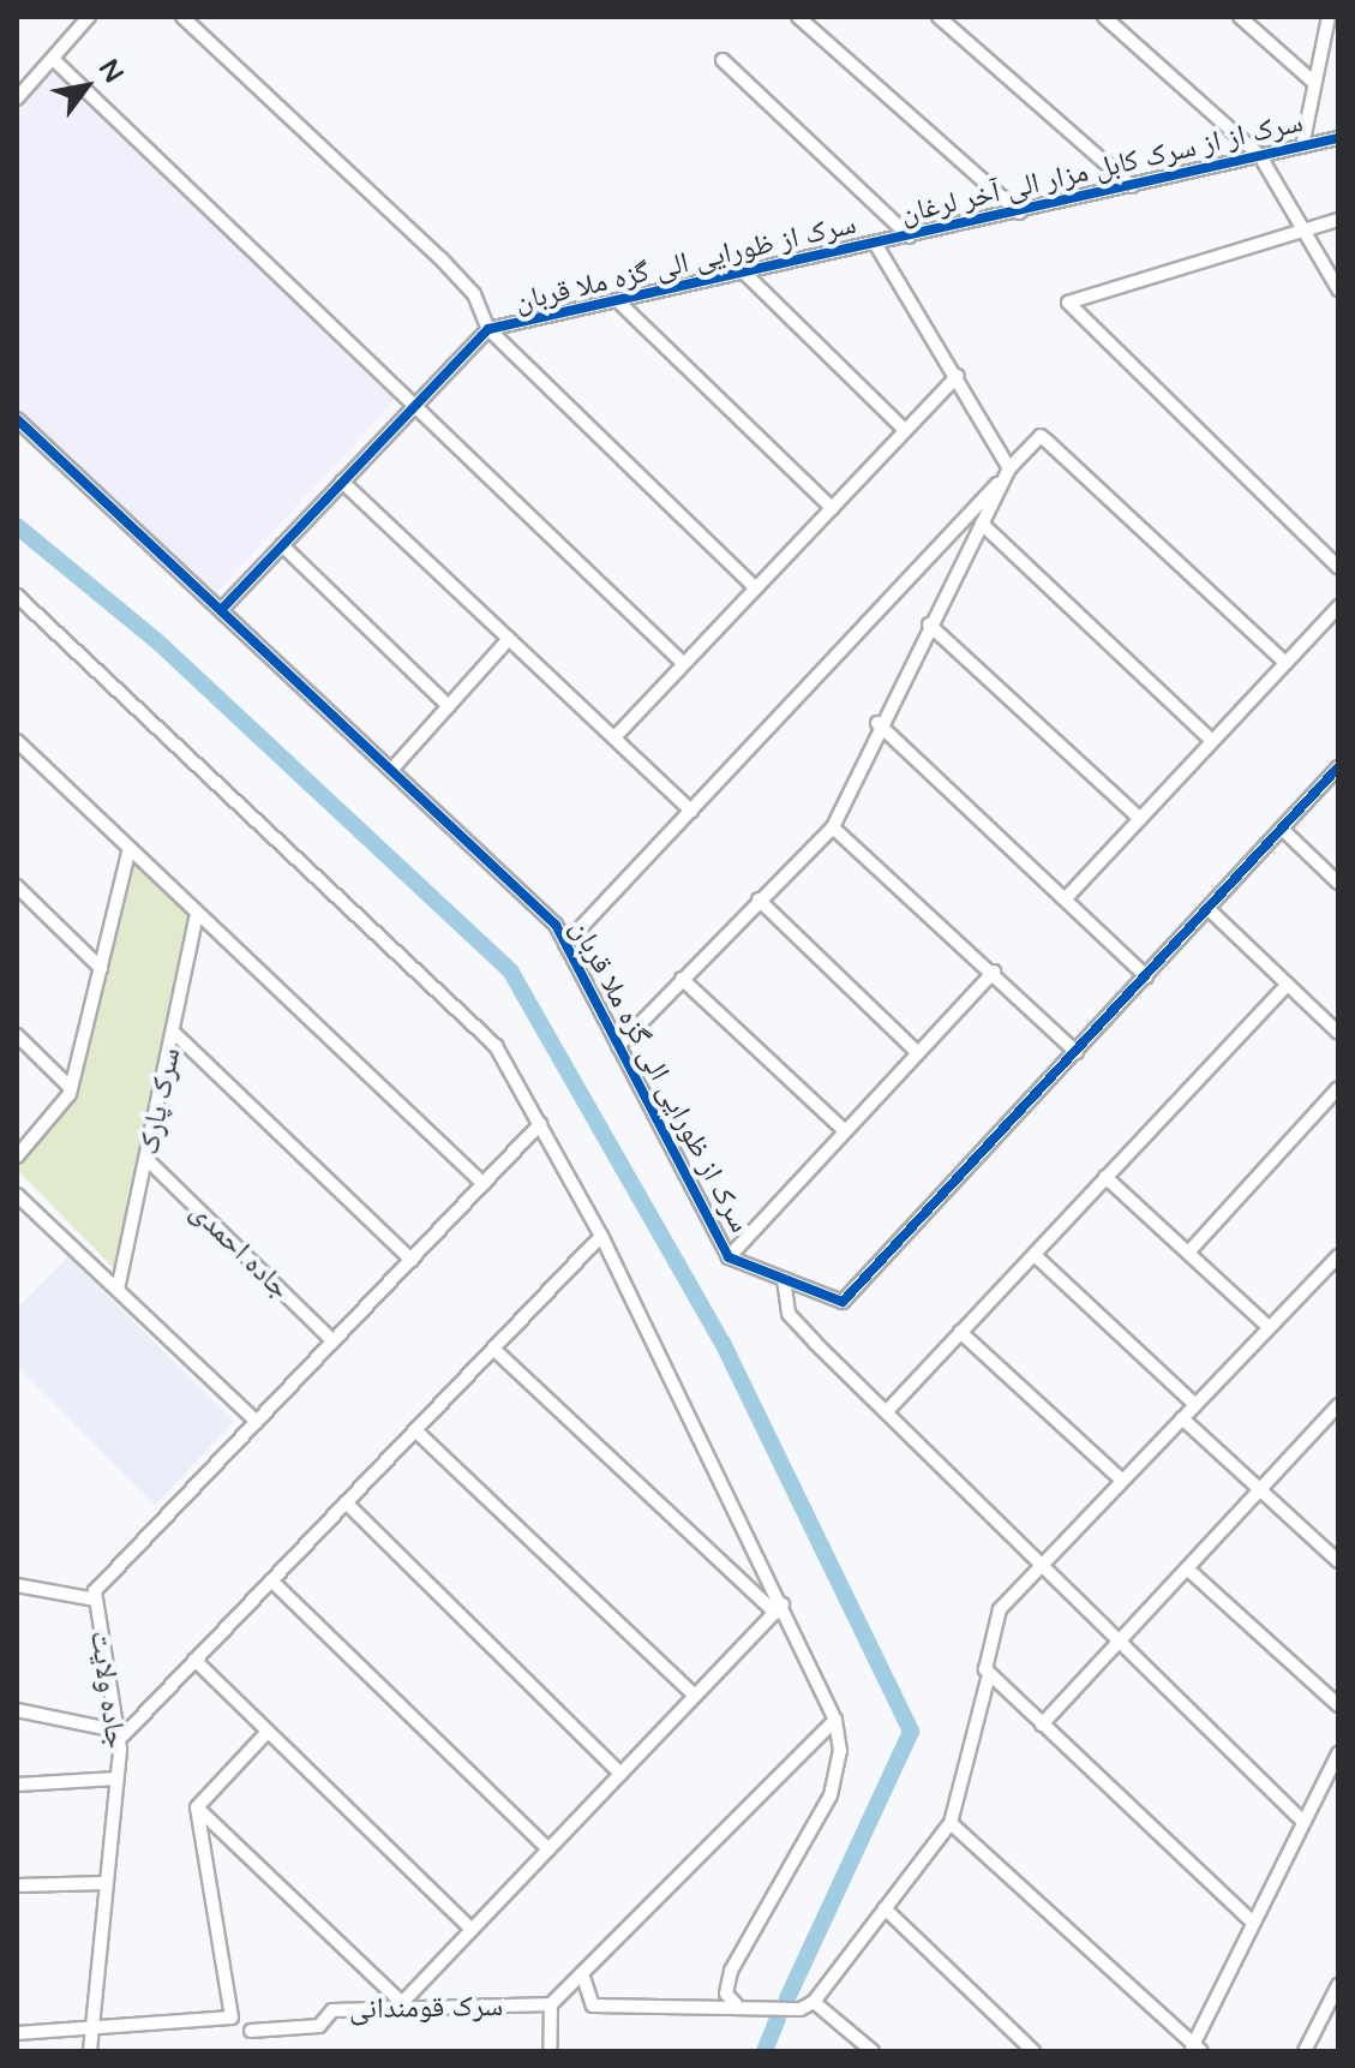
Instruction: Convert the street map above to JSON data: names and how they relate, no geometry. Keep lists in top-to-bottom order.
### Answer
{
  "streets": {
    "street": [
      "سرک از از سرک کابل مزار الی آخر لرغان",
      "سرک از ظورایی الی گزه ملا قربان",
      "سرک پارک",
      "جاده احمدی",
      "جاده ولایت",
      "سرک قومندانی"
    ]
  },
  "crossings": [
    ["سرک از از سرک کابل مزار الی آخر لرغان", "سرک از ظورایی الی گزه ملا قربان"],
    ["سرک پارک", "جاده احمدی"],
    ["جاده احمدی", "جاده ولایت"]
  ],
  "north": "top right"
}
